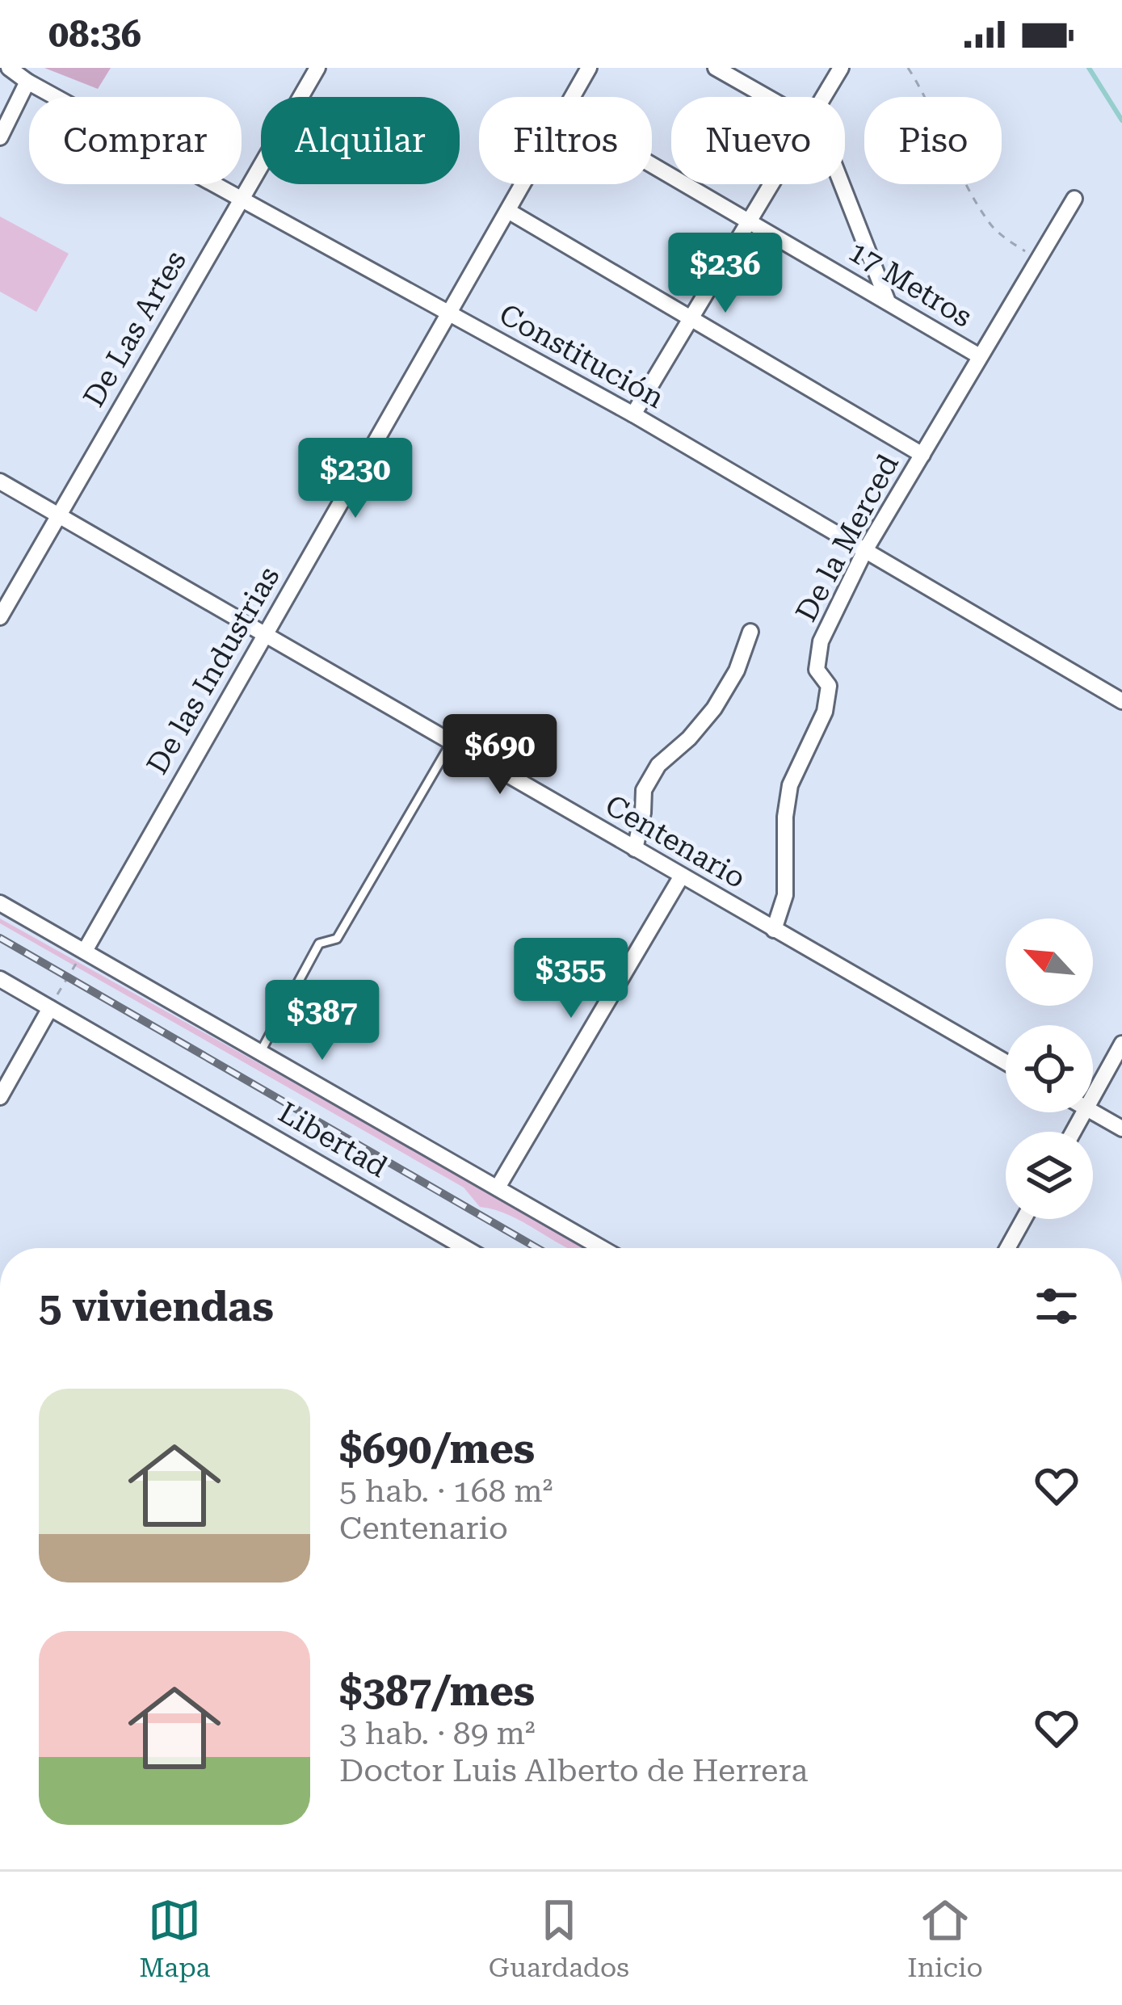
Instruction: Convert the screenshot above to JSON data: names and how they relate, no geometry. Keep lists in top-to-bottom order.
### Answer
{
  "streets": {
    "street": [
      "17 Metros",
      "De Las Artes",
      "Constitución",
      "De la Merced",
      "De las Industrias",
      "Centenario",
      "Libertad"
    ]
  },
  "crossings": [
    ["17 Metros", "De la Merced"],
    ["De Las Artes", "Constitución"],
    ["De Las Artes", "Centenario"],
    ["Constitución", "De la Merced"],
    ["Constitución", "De las Industrias"],
    ["De la Merced", "Centenario"],
    ["De las Industrias", "Centenario"]
  ],
  "north": "top left",
  "page": {
    "status": "08:36",
    "chip": [
      "Comprar",
      "Alquilar",
      "Filtros",
      "Nuevo",
      "Piso"
    ],
    "price": [
      "$236",
      "$230",
      "$690",
      "$355",
      "$387"
    ],
    "heading": "5 viviendas",
    "list": [
      {
        "name": "$690/mes",
        "note": "5 hab. · 168 m² · Centenario"
      },
      {
        "name": "$387/mes",
        "note": "3 hab. · 89 m² · Doctor Luis Alberto de Herrera"
      }
    ],
    "tabs": ["Mapa", "Guardados", "Inicio"]
  }
}
